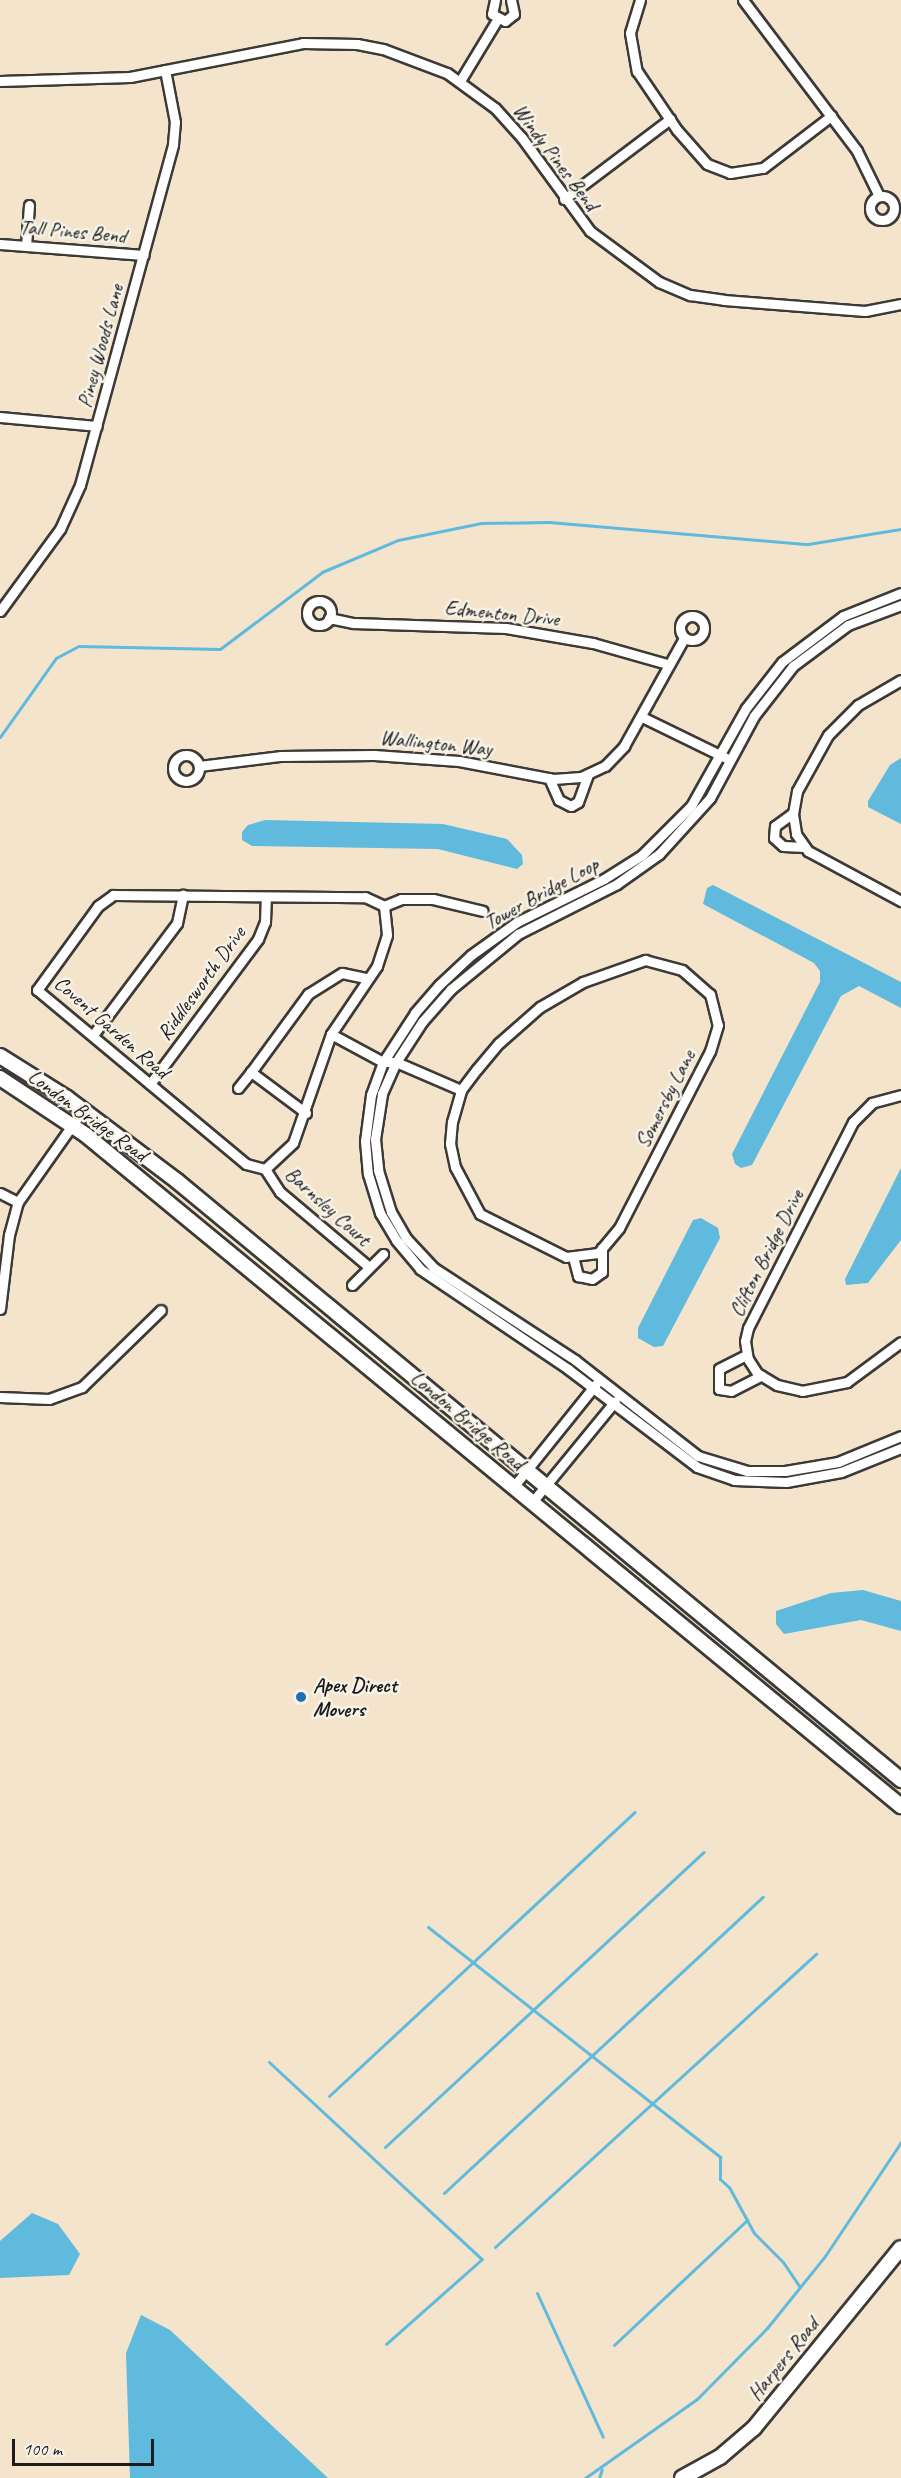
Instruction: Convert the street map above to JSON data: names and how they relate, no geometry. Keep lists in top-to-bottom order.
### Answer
{
  "streets": {
    "main road": ["London Bridge Road", "Harpers Road"],
    "street": [
      "Windy Pines Bend",
      "Tall Pines Bend",
      "Piney Woods Lane",
      "Edmenton Drive",
      "Wallington Way",
      "Tower Bridge Loop",
      "Riddlesworth Drive",
      "Covent Garden Road",
      "Somersby Lane",
      "Barnsley Court",
      "Clifton Bridge Drive"
    ]
  },
  "crossings": [
    ["Windy Pines Bend", "Piney Woods Lane"],
    ["Tall Pines Bend", "Piney Woods Lane"],
    ["Edmenton Drive", "Wallington Way"],
    ["Riddlesworth Drive", "Covent Garden Road"],
    ["Covent Garden Road", "Barnsley Court"]
  ],
  "places": ["Apex Direct Movers"],
  "scale_bar": "100 m"
}
